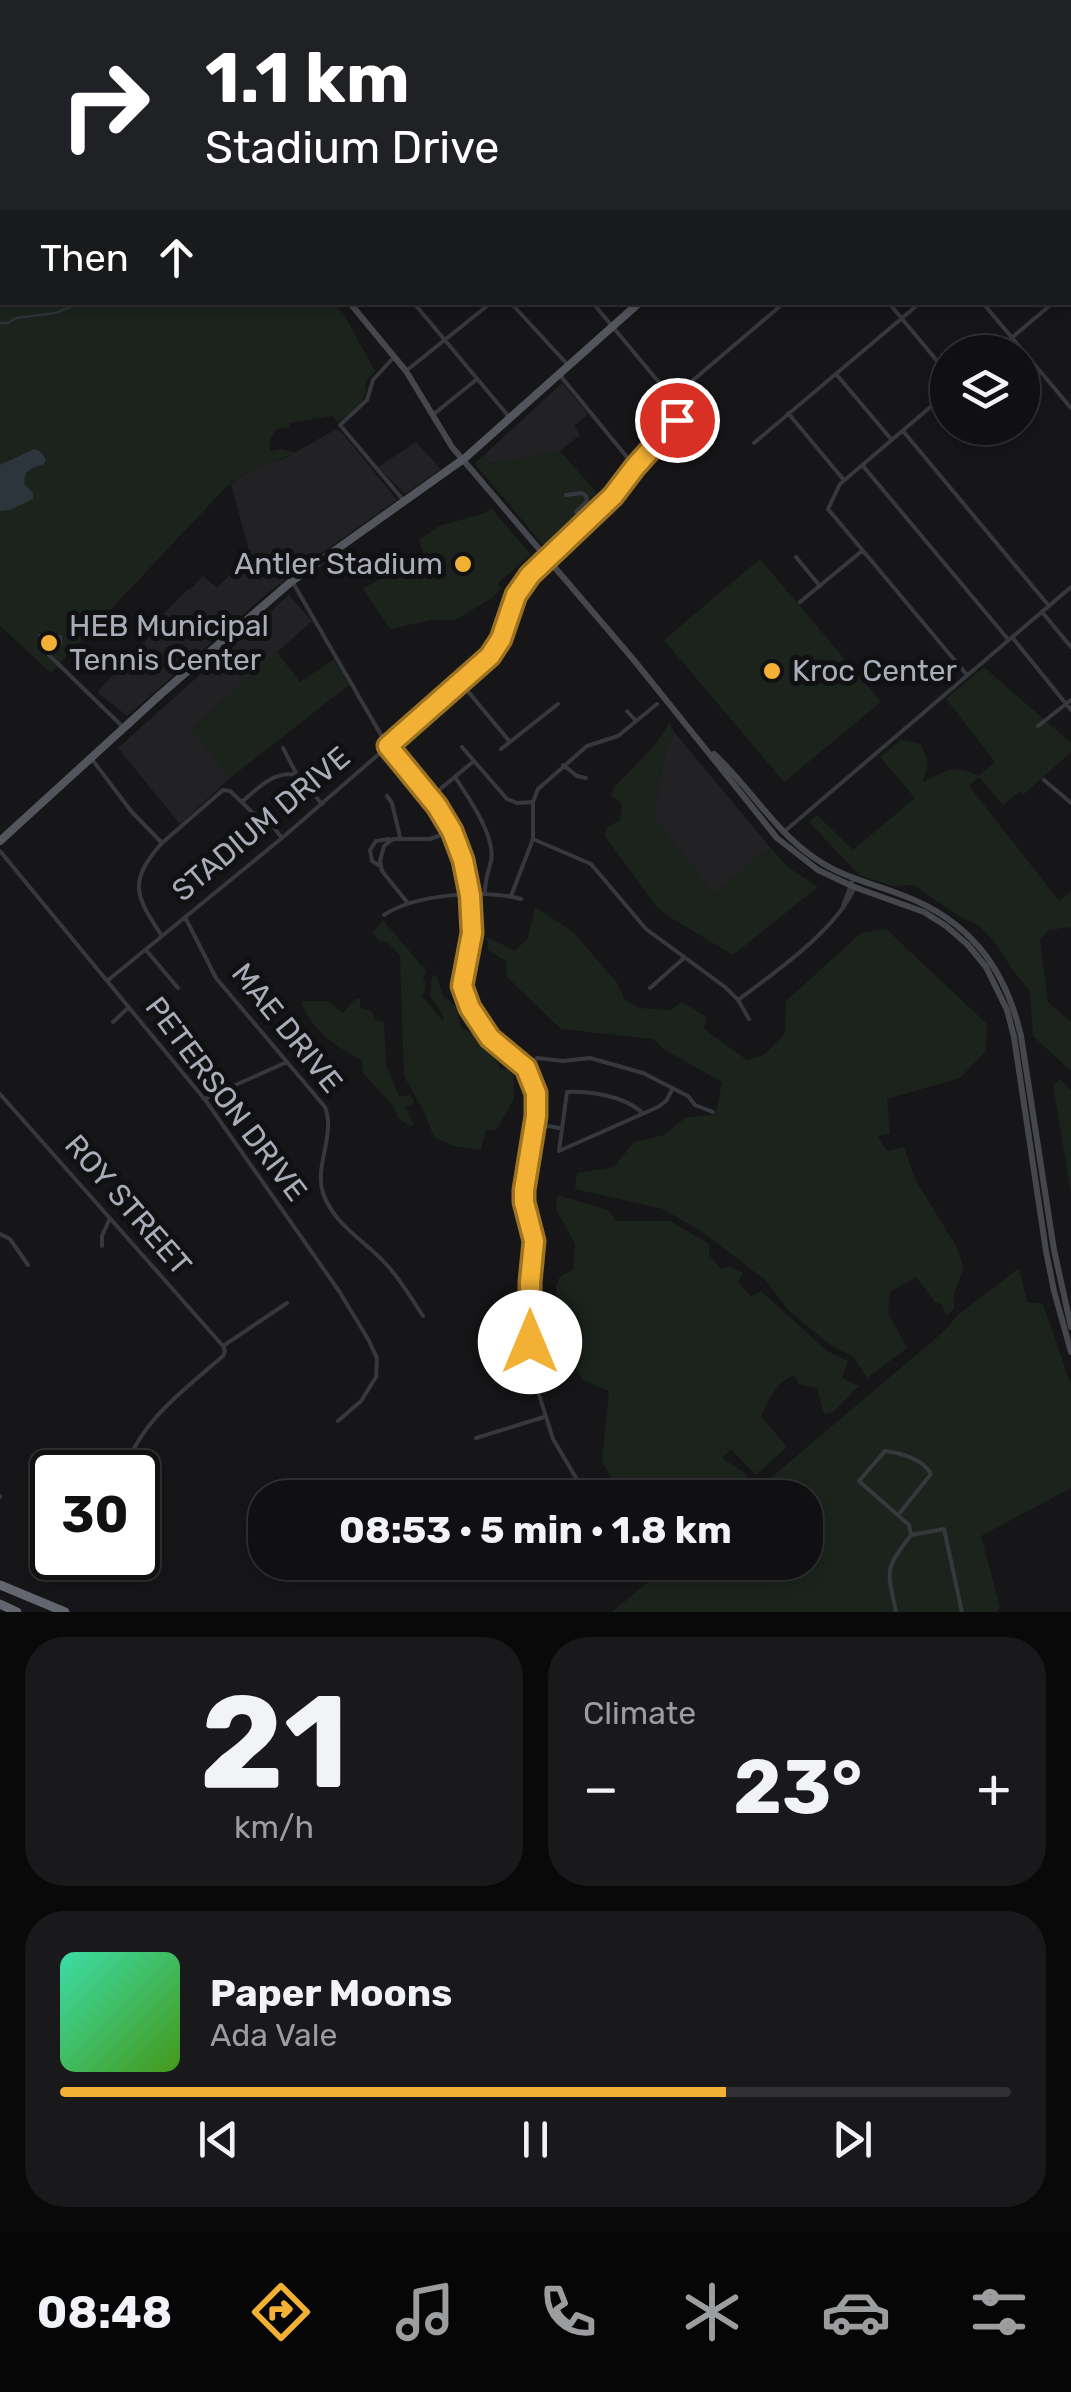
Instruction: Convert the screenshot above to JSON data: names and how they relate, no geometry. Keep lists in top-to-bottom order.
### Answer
{
  "streets": {
    "street": [
      "STADIUM DRIVE",
      "MAE DRIVE",
      "PETERSON DRIVE",
      "ROY STREET"
    ]
  },
  "crossings": [
    ["STADIUM DRIVE", "MAE DRIVE"],
    ["STADIUM DRIVE", "PETERSON DRIVE"]
  ],
  "places": ["Antler Stadium", "HEB Municipal Tennis Center", "Kroc Center"],
  "page": {
    "turn": ["1.1 km", "Stadium Drive"],
    "then": "Then",
    "limit": "30",
    "trip": "08:53 · 5 min · 1.8 km",
    "tile": [
      ["21", "km/h"],
      "Climate"
    ],
    "heat": ["−", "23°", "+"],
    "song": ["Paper Moons", "Ada Vale"],
    "tabs": "08:48"
  }
}
